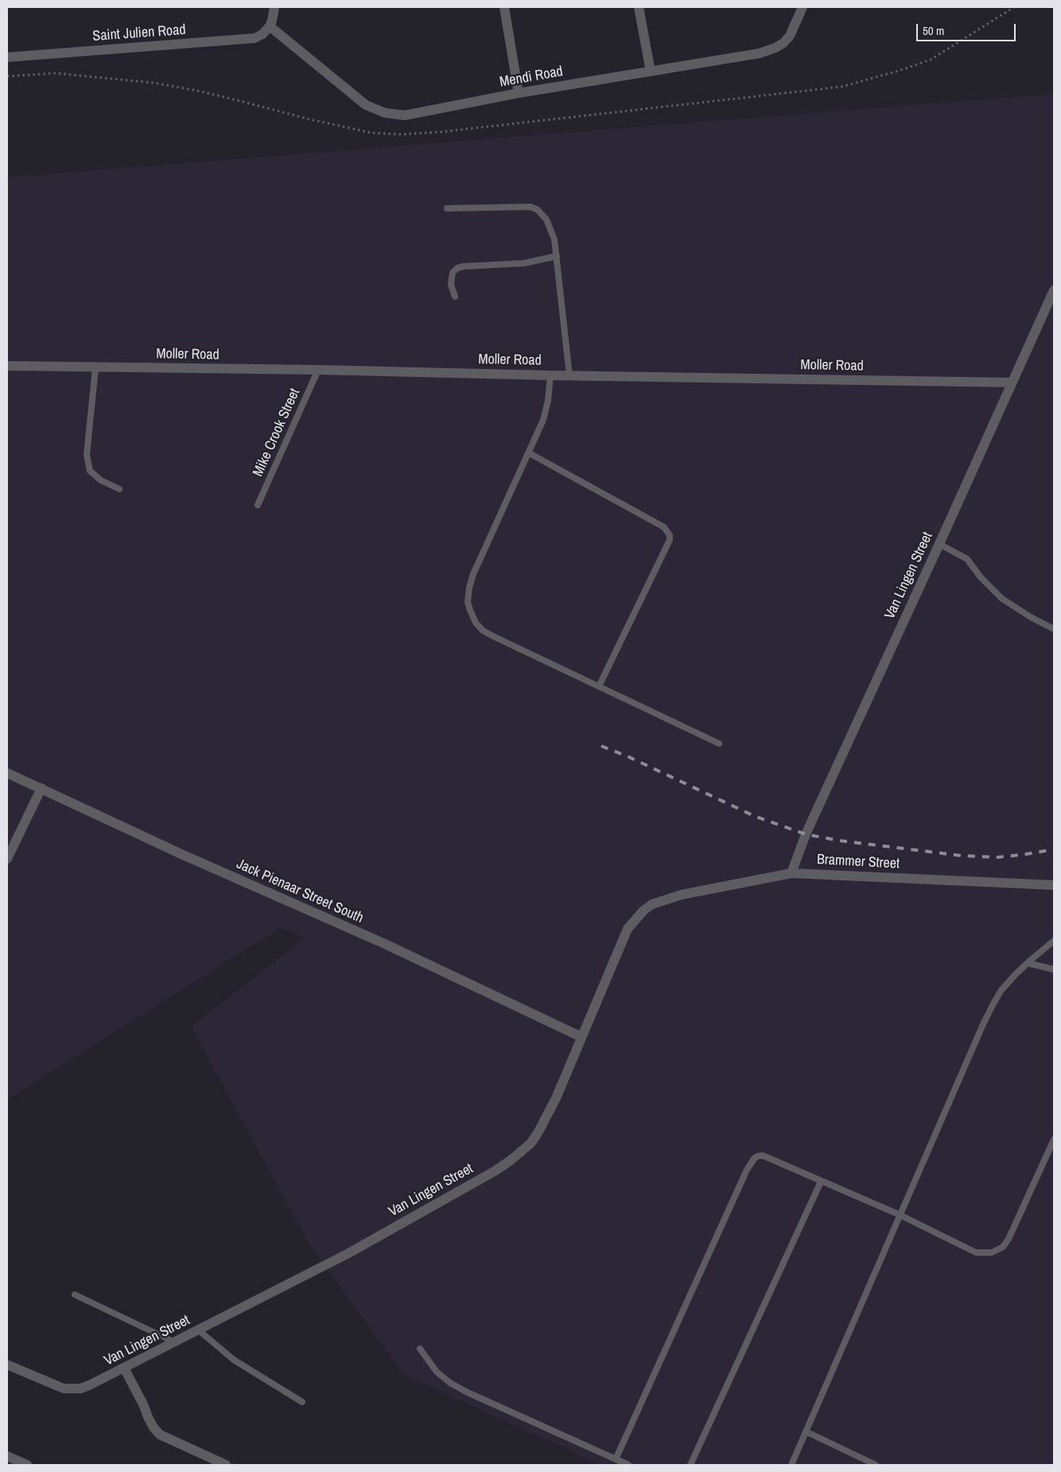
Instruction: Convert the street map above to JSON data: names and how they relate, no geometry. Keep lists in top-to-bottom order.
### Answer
{
  "streets": {
    "street": [
      "Saint Julien Road",
      "Mendi Road",
      "Moller Road",
      "Van Lingen Street",
      "Brammer Street",
      "Jack Pienaar Street South"
    ],
    "lane": ["Mike Crook Street"]
  },
  "crossings": [
    ["Saint Julien Road", "Mendi Road"],
    ["Moller Road", "Mike Crook Street"],
    ["Moller Road", "Van Lingen Street"],
    ["Van Lingen Street", "Brammer Street"],
    ["Van Lingen Street", "Jack Pienaar Street South"]
  ],
  "scale_bar": "50 m"
}
